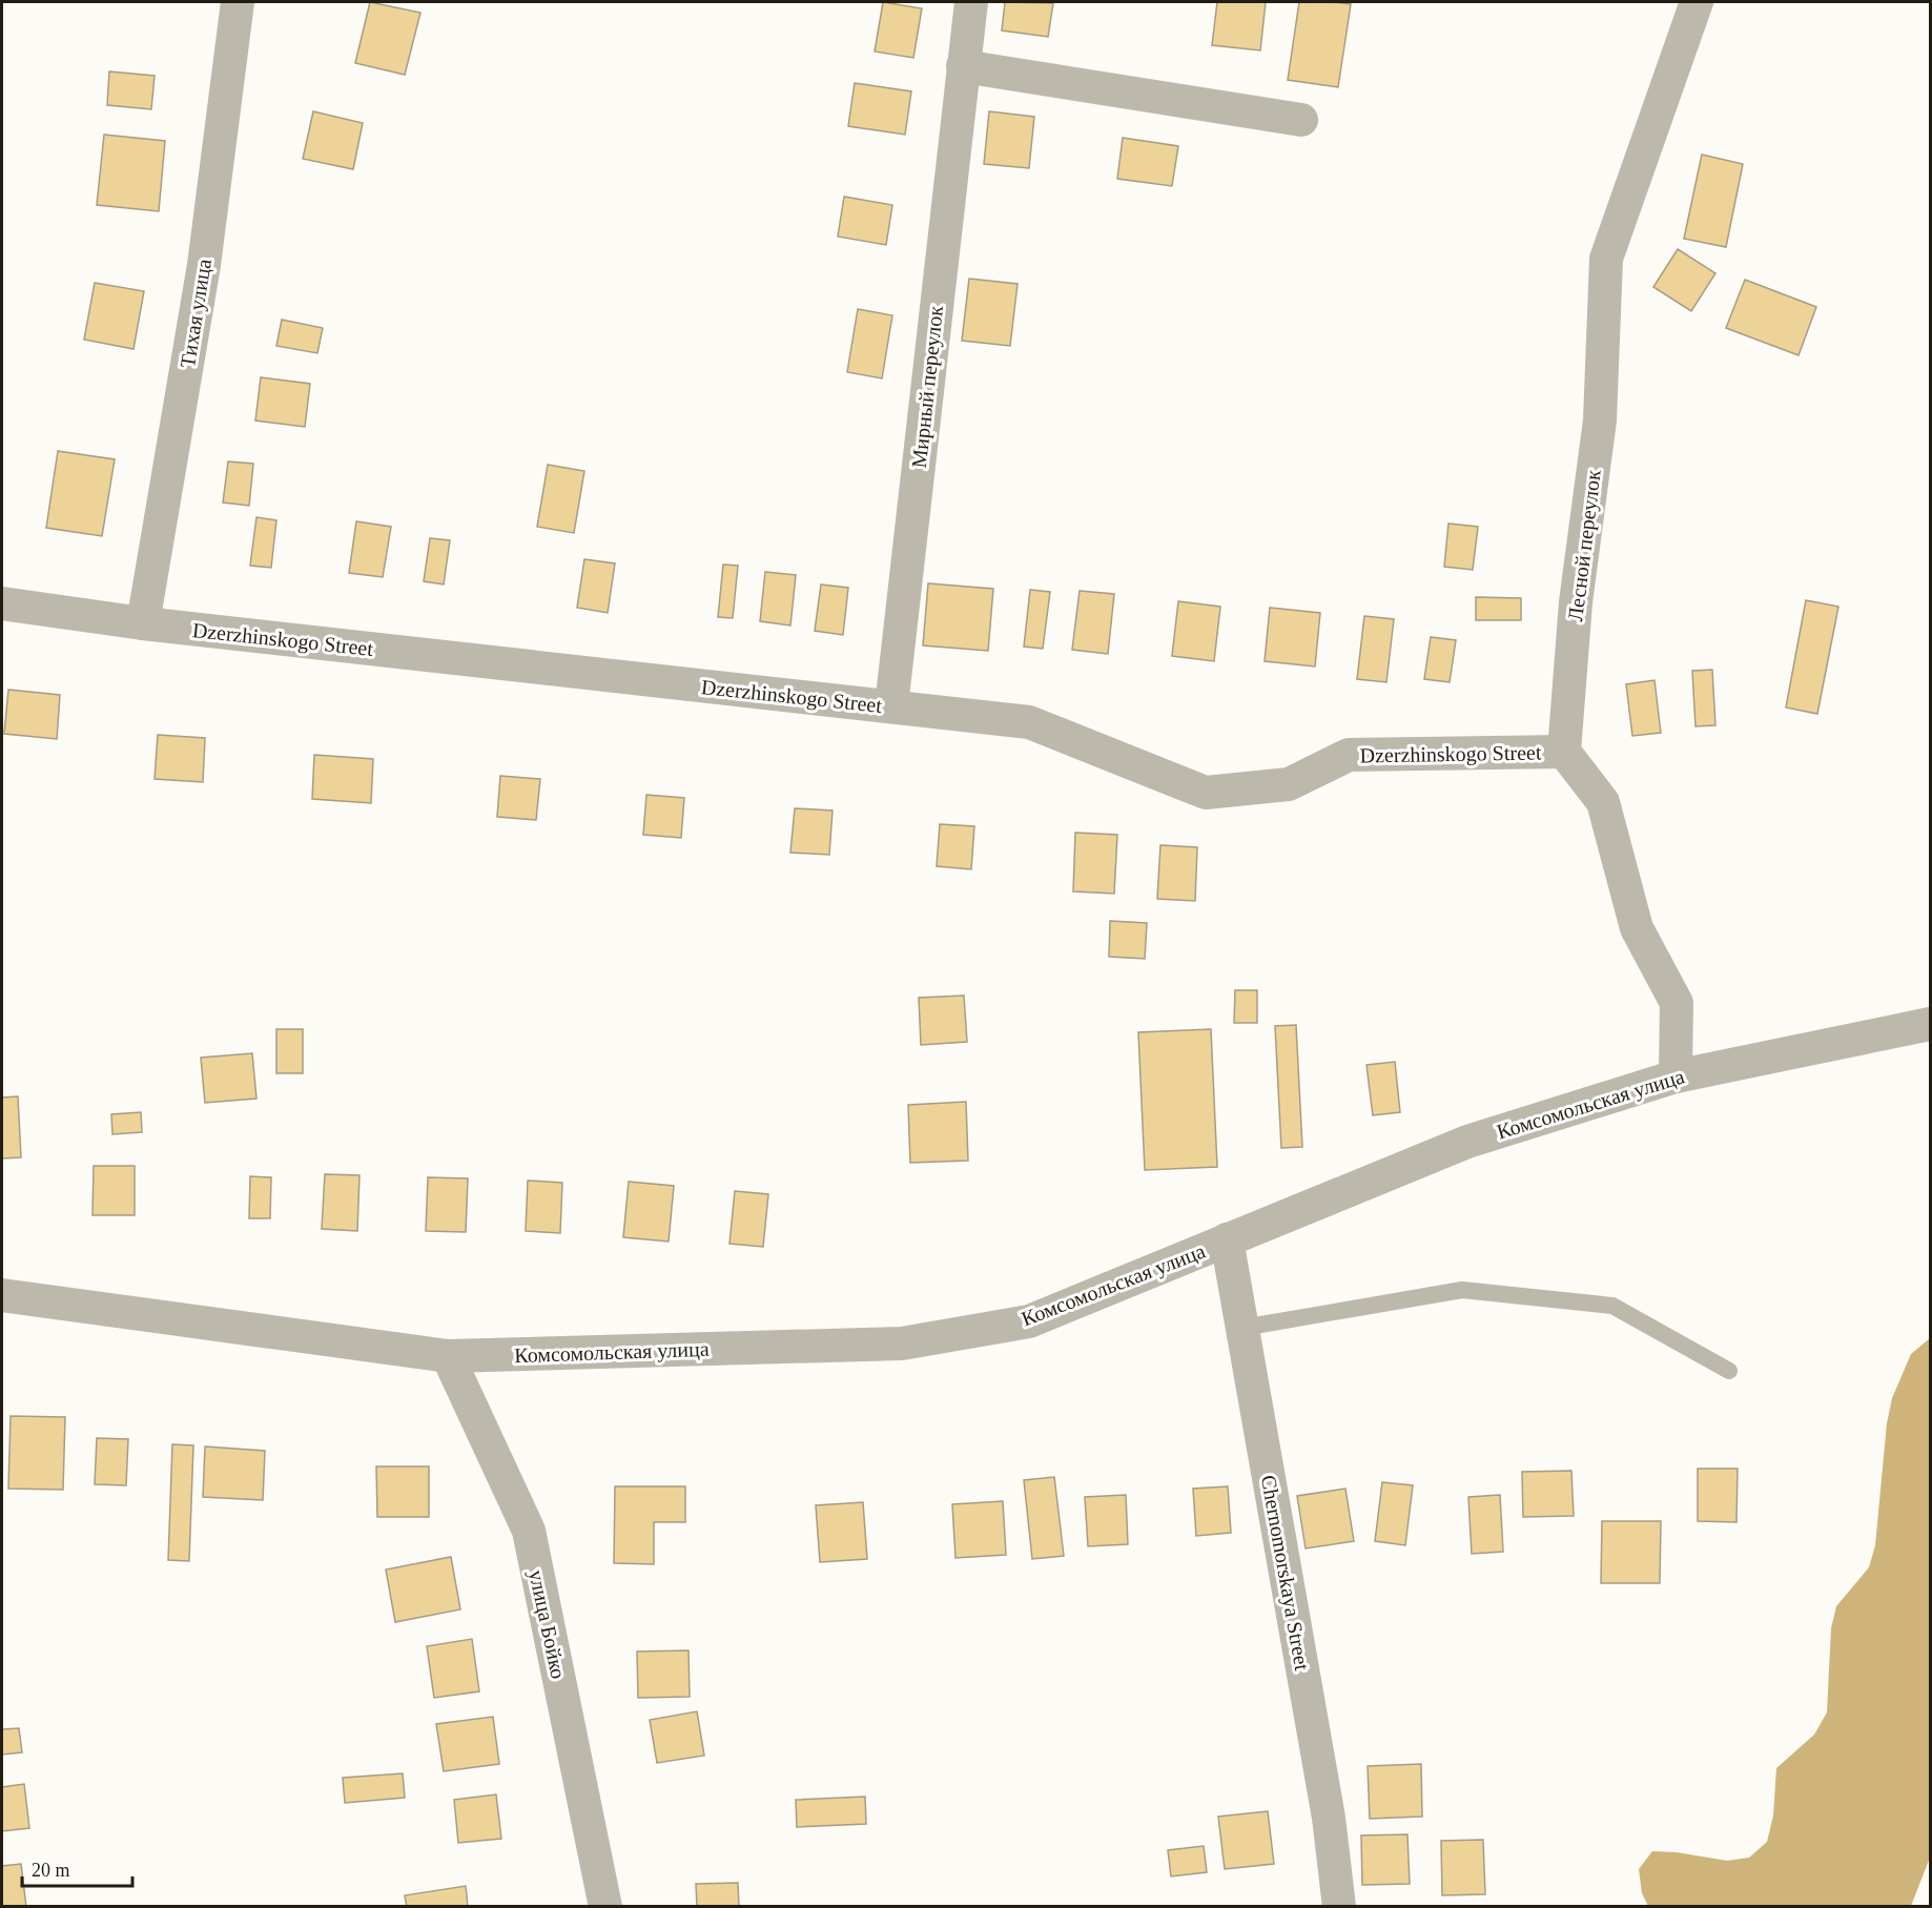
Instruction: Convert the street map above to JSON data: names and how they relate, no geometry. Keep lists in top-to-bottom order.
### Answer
{
  "streets": {
    "street": [
      "Тихая улица",
      "Мирный переулок",
      "Лесной переулок",
      "Dzerzhinskogo Street",
      "Комсомольская улица",
      "Chernomorskaya Street",
      "улица Бойко"
    ]
  },
  "crossings": [
    ["Тихая улица", "Dzerzhinskogo Street"],
    ["Мирный переулок", "Dzerzhinskogo Street"],
    ["Лесной переулок", "Dzerzhinskogo Street"],
    ["Комсомольская улица", "Chernomorskaya Street"],
    ["Комсомольская улица", "улица Бойко"]
  ],
  "scale_bar": "20 m"
}
